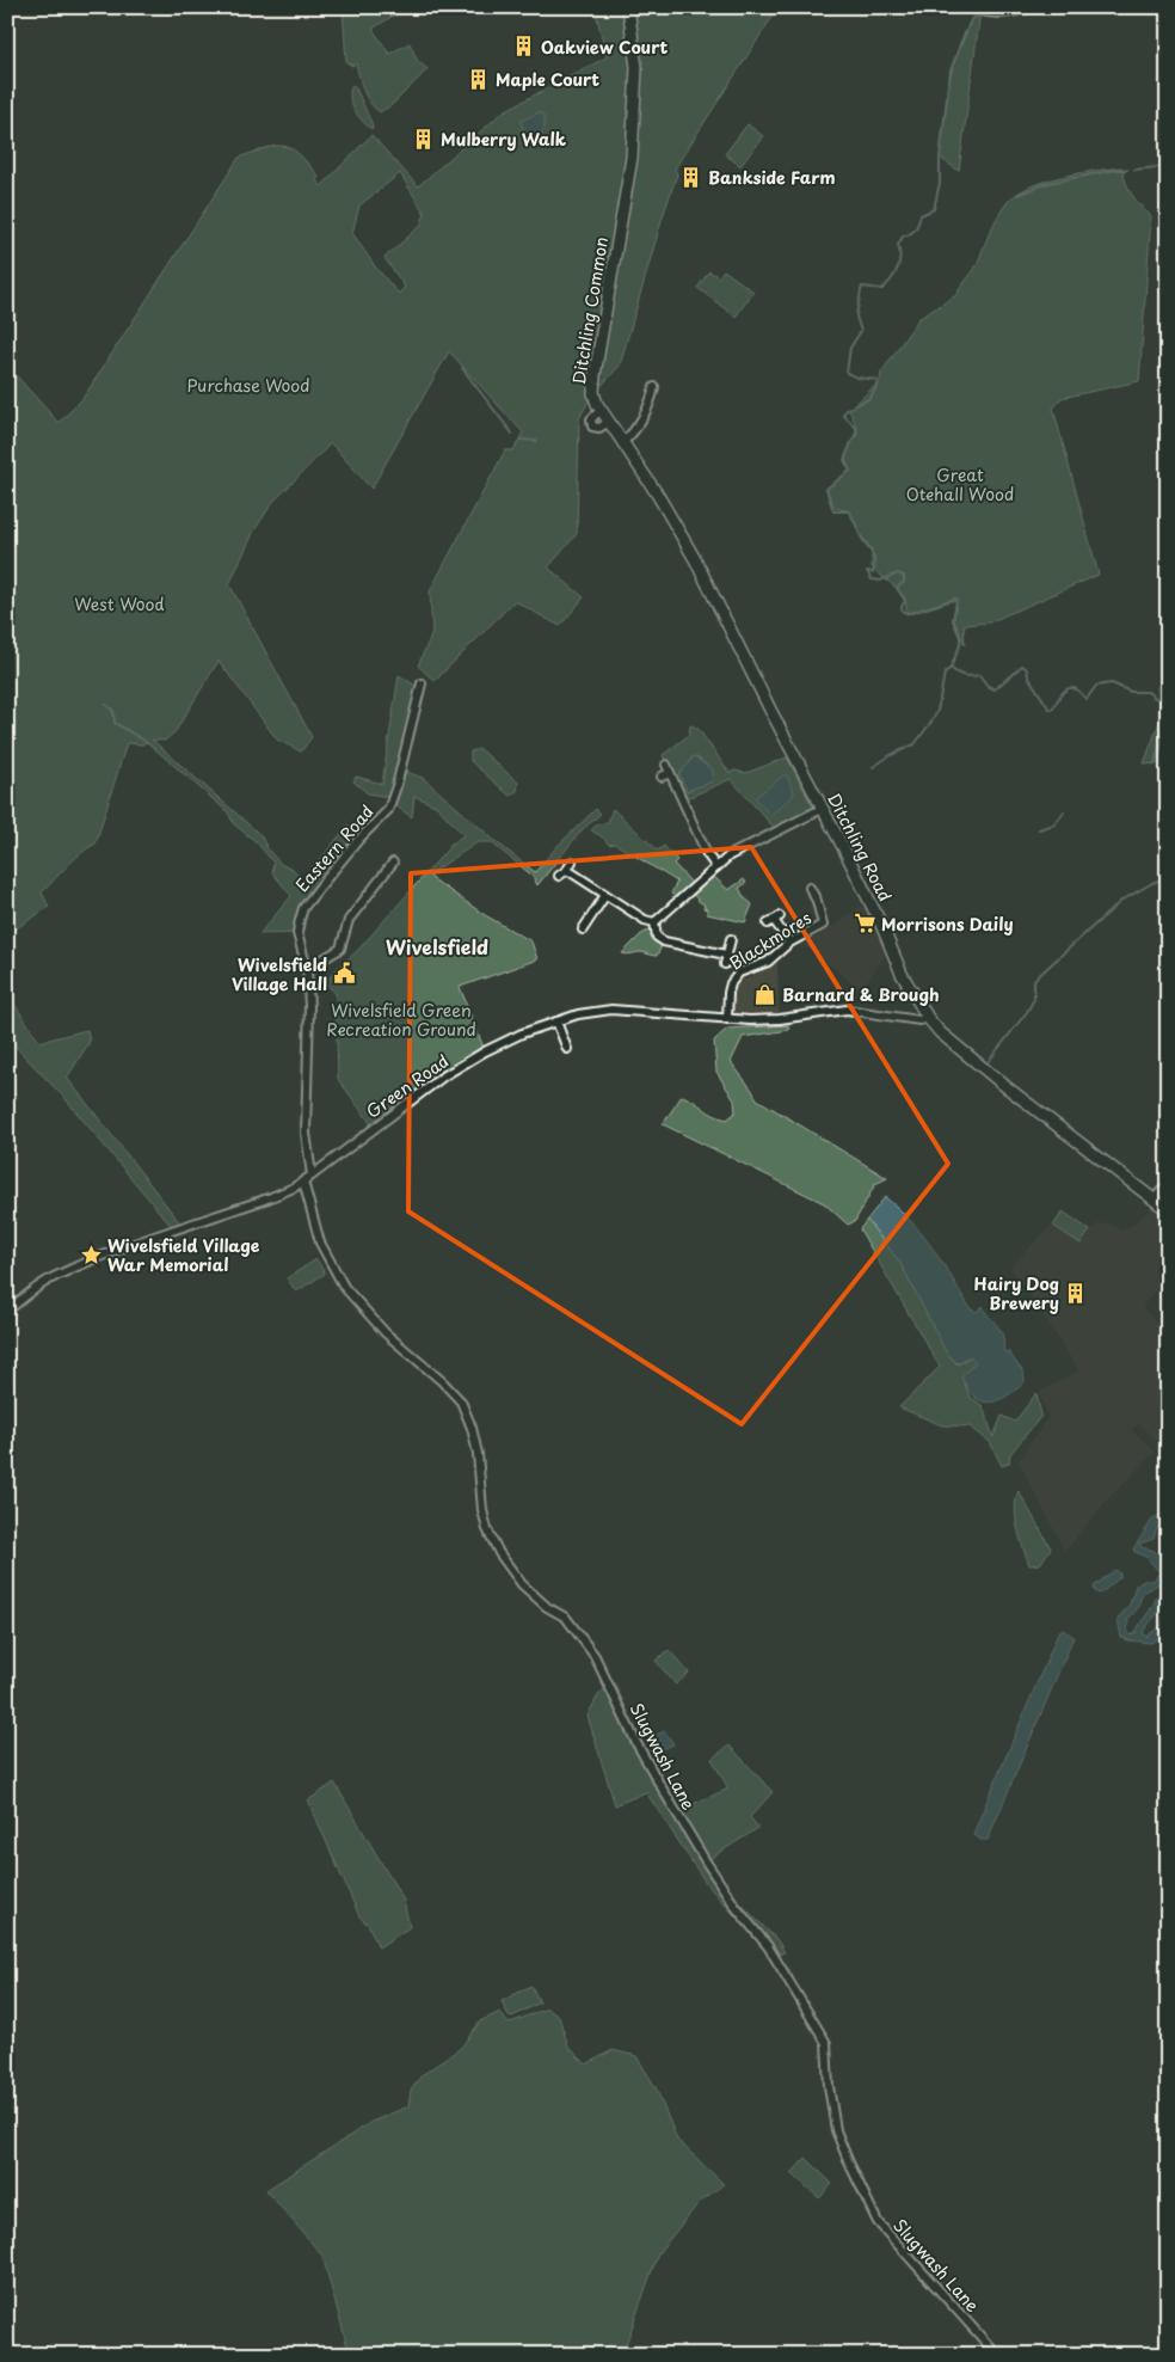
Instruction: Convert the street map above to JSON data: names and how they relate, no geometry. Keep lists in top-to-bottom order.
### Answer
{
  "streets": {
    "main road": ["Ditchling Common", "Ditchling Road"],
    "street": [
      "Eastern Road",
      "Blackmores",
      "Green Road",
      "Slugwash Lane"
    ]
  },
  "crossings": [
    ["Ditchling Common", "Ditchling Road"],
    ["Ditchling Road", "Green Road"],
    ["Eastern Road", "Green Road"],
    ["Blackmores", "Green Road"],
    ["Green Road", "Slugwash Lane"]
  ],
  "districts": ["Wivelsfield"],
  "parks": [
    "Purchase Wood",
    "Great Otehall Wood",
    "West Wood",
    "Wivelsfield Green Recreation Ground"
  ],
  "places": {
    "building": [
      "Oakview Court",
      "Maple Court",
      "Mulberry Walk",
      "Bankside Farm",
      "Hairy Dog Brewery"
    ],
    "supermarket": ["Morrisons Daily"],
    "public building": ["Wivelsfield Village Hall"],
    "shop": ["Barnard & Brough"],
    "place": ["Wivelsfield Village War Memorial"]
  }
}
